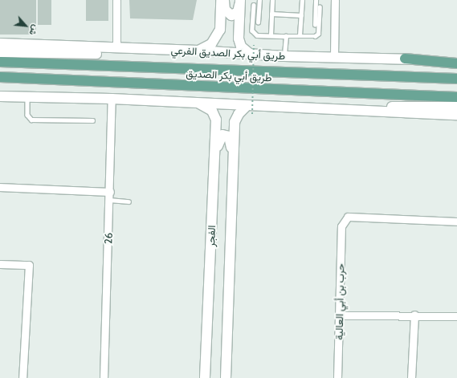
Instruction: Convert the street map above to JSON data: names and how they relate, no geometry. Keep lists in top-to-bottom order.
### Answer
{
  "streets": {
    "main road": ["طريق أبي بكر الصديق الفرعي", "طريق أبي بكر الصديق", "الفجر"],
    "street": ["26", "حرب بن أبي العالية"]
  },
  "north": "bottom right"
}
